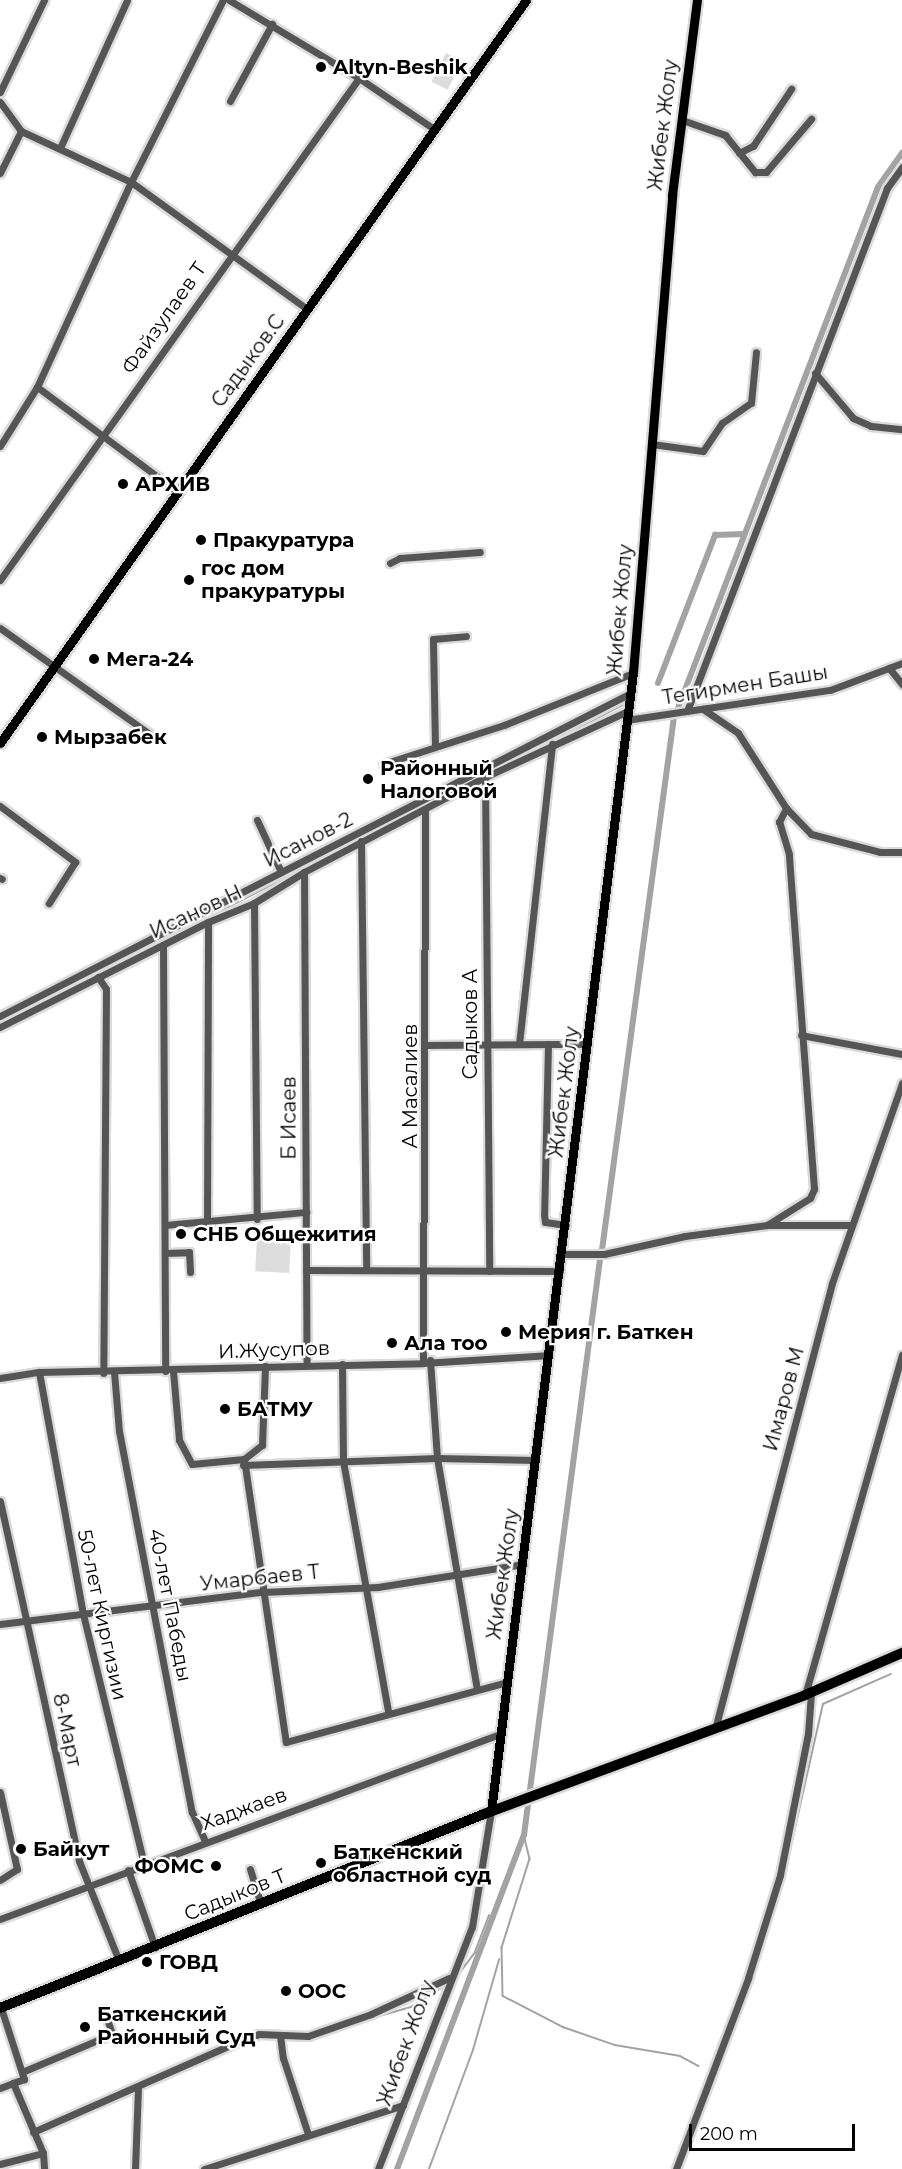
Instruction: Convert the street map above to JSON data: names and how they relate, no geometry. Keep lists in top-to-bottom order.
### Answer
{
  "streets": {
    "highway": ["Садыков Т"],
    "main road": ["Жибек Жолу", "Садыков.С"],
    "street": [
      "Файзулаев Т",
      "Тегирмен Башы",
      "Исанов-2",
      "Исанов Н",
      "Садыков А",
      "А Масалиев",
      "Б Исаев",
      "И.Жусупов",
      "Имаров М",
      "Умарбаев Т",
      "40-лет Пабеды",
      "50-лет Киргизии",
      "8-Март",
      "Хаджаев"
    ]
  },
  "crossings": [
    ["Жибек Жолу", "Тегирмен Башы"],
    ["Жибек Жолу", "Исанов-2"],
    ["Жибек Жолу", "Исанов Н"],
    ["Жибек Жолу", "И.Жусупов"],
    ["Жибек Жолу", "Умарбаев Т"],
    ["Жибек Жолу", "Хаджаев"],
    ["Жибек Жолу", "Садыков Т"],
    ["Тегирмен Башы", "Исанов Н"],
    ["Исанов Н", "Садыков А"],
    ["Исанов Н", "А Масалиев"],
    ["Исанов Н", "Б Исаев"],
    ["А Масалиев", "И.Жусупов"],
    ["А Масалиев", "Умарбаев Т"],
    ["Б Исаев", "И.Жусупов"],
    ["И.Жусупов", "40-лет Пабеды"],
    ["И.Жусупов", "50-лет Киргизии"],
    ["Имаров М", "Садыков Т"],
    ["Умарбаев Т", "40-лет Пабеды"],
    ["Умарбаев Т", "50-лет Киргизии"],
    ["Умарбаев Т", "8-Март"],
    ["40-лет Пабеды", "Хаджаев"],
    ["50-лет Киргизии", "Хаджаев"],
    ["8-Март", "Хаджаев"],
    ["8-Март", "Садыков Т"]
  ],
  "places": [
    "Altyn-Beshik",
    "АРХИВ",
    "Пракуратура",
    "гос дом пракуратуры",
    "Мега-24",
    "Мырзабек",
    "Районный Налоговой",
    "СНБ Общежития",
    "Мерия г. Бaткен",
    "Ала тоо",
    "БАТМУ",
    "Байкут",
    "Баткенский областной суд",
    "ФОМС",
    "ГОВД",
    "ООС",
    "Баткенский Районный Суд"
  ],
  "scale_bar": "200 m"
}
